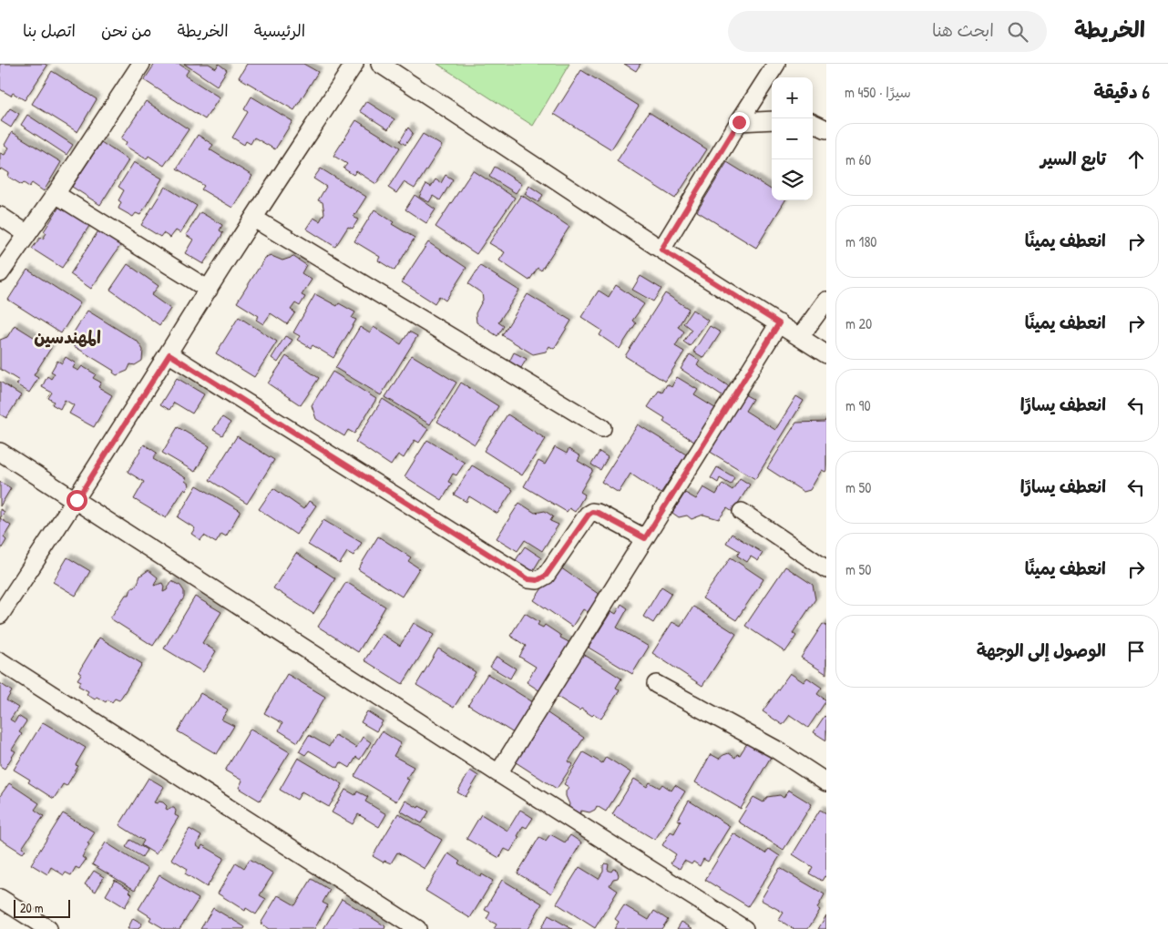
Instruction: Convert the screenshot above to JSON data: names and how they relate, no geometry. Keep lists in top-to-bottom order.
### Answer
{
  "districts": ["المهندسين"],
  "scale_bar": "20 m",
  "page": {
    "header": "الخريطة",
    "search": "ابحث هنا",
    "nav": [
      "الرئيسية",
      "الخريطة",
      "من نحن",
      "اتصل بنا"
    ],
    "heading": ["6 دقيقة", "سيرًا · 450 m"],
    "map_buttons": ["+", "−"],
    "list": [
      ["تابع السير", "60 m"],
      ["انعطف يمينًا", "180 m"],
      ["انعطف يمينًا", "20 m"],
      ["انعطف يسارًا", "90 m"],
      ["انعطف يسارًا", "50 m"],
      ["انعطف يمينًا", "50 m"],
      "الوصول إلى الوجهة"
    ],
    "scale": "20 m"
  }
}
